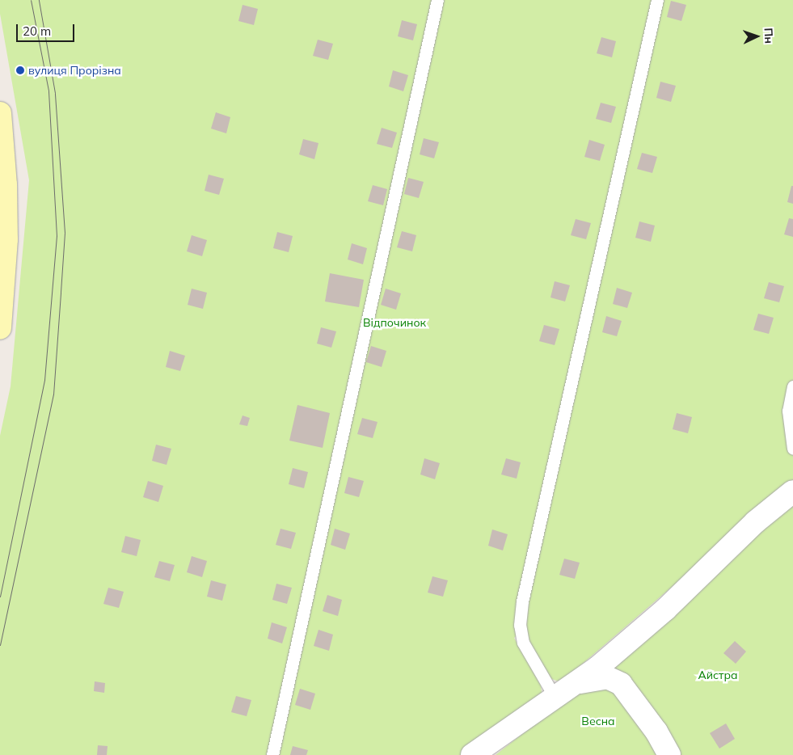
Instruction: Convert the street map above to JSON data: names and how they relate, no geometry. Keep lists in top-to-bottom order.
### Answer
{
  "parks": ["Відпочинок", "Айстра", "Весна"],
  "places": ["вулиця Прорізна"],
  "scale_bar": "20 m",
  "north": "right"
}
